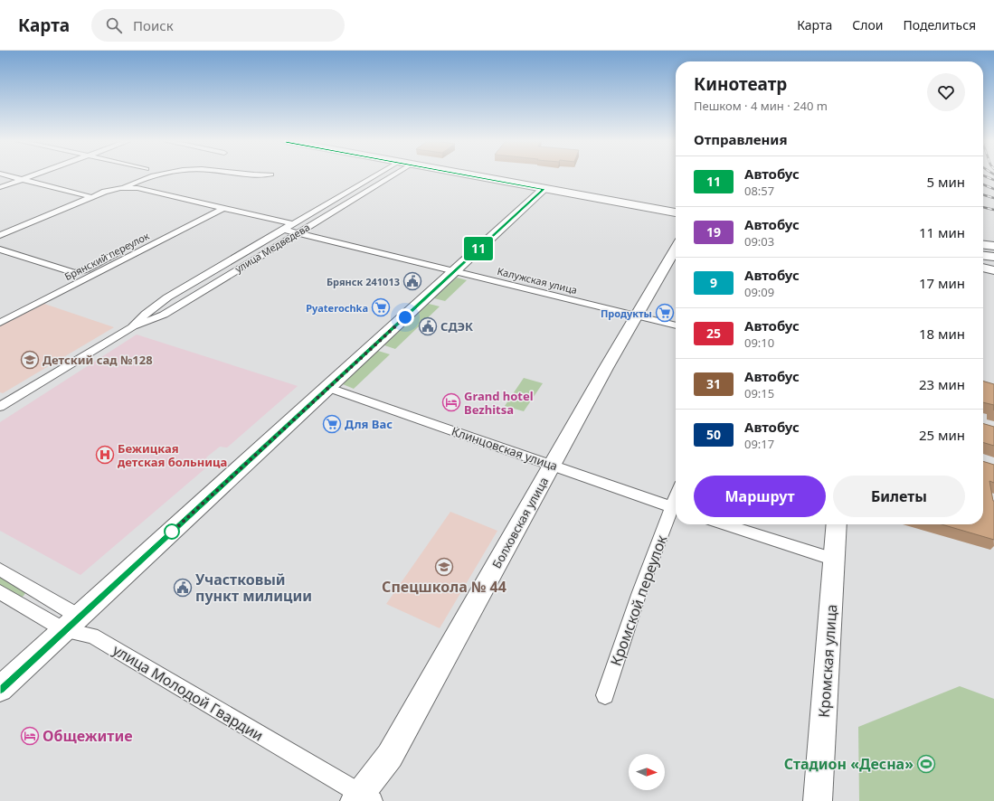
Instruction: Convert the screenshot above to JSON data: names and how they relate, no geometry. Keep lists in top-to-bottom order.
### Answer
{
  "streets": {
    "main road": ["Болховская улица", "Кромская улица"],
    "street": [
      "улица Медведева",
      "Брянский переулок",
      "Калужская улица",
      "Клинцовская улица",
      "Кромской переулок",
      "улица Молодой Гвардии"
    ]
  },
  "crossings": [
    ["улица Медведева", "Калужская улица"],
    ["Калужская улица", "Болховская улица"],
    ["Клинцовская улица", "Болховская улица"],
    ["Болховская улица", "улица Молодой Гвардии"]
  ],
  "places": {
    "public building": ["Брянск 241013", "СДЭК", "Участковый пункт милиции"],
    "supermarket": ["Pyaterochka", "Продукты", "Для Вас"],
    "school or university": ["Детский сад №128", "Спецшкола № 44"],
    "hotel": ["Grand hotel Bezhitsa", "Общежитие"],
    "hospital": ["Бежицкая детская больница"],
    "sports": ["Стадион «Десна»"]
  },
  "lines": ["bus line 11"],
  "north": "right",
  "page": {
    "header": "Карта",
    "search": "Поиск",
    "nav": ["Карта", "Слои", "Поделиться"],
    "on_map": "11",
    "heading": [
      ["Кинотеатр", "Пешком · 4 мин · 240 m"],
      "Отправления"
    ],
    "list": [
      {
        "mark": "11",
        "name": "Автобус",
        "note": "08:57",
        "value": "5 мин"
      },
      {
        "mark": "19",
        "name": "Автобус",
        "note": "09:03",
        "value": "11 мин"
      },
      {
        "mark": "9",
        "name": "Автобус",
        "note": "09:09",
        "value": "17 мин"
      },
      {
        "mark": "25",
        "name": "Автобус",
        "note": "09:10",
        "value": "18 мин"
      },
      {
        "mark": "31",
        "name": "Автобус",
        "note": "09:15",
        "value": "23 мин"
      },
      {
        "mark": "50",
        "name": "Автобус",
        "note": "09:17",
        "value": "25 мин"
      }
    ],
    "buttons": ["Маршрут", "Билеты"]
  }
}
